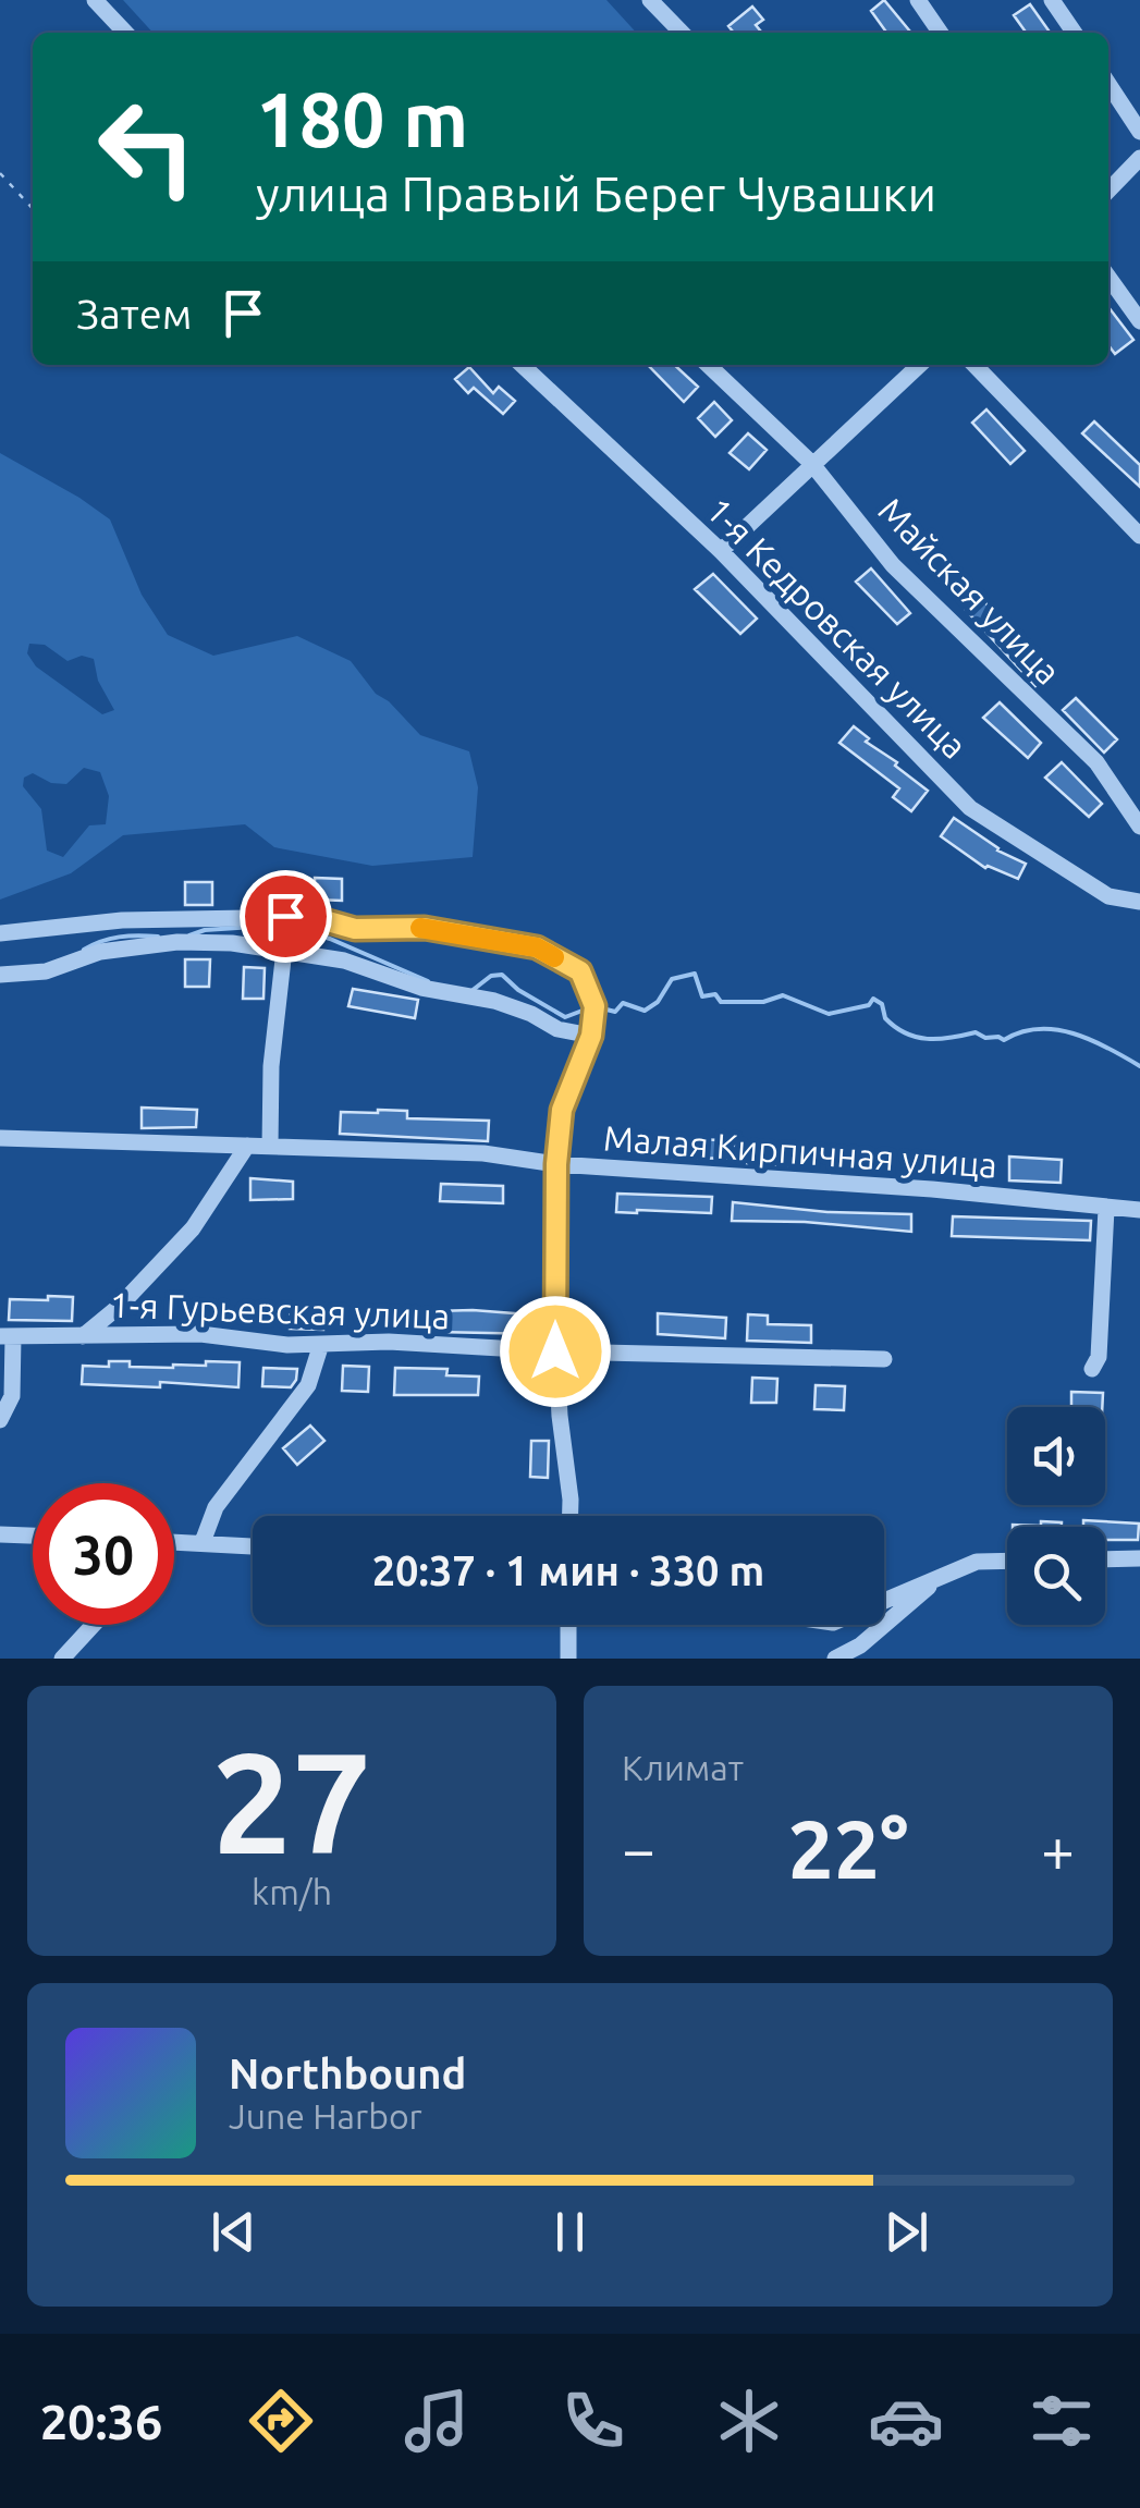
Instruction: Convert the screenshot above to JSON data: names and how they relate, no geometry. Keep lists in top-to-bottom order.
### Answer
{
  "streets": {
    "street": [
      "Майская улица",
      "1-я Кедровская улица",
      "Малая Кирпичная улица",
      "1-я Гурьевская улица"
    ]
  },
  "page": {
    "turn": ["180 m", "улица Правый Берег Чувашки"],
    "then": "Затем",
    "limit": "30",
    "trip": "20:37 · 1 мин · 330 m",
    "tile": [
      ["27", "km/h"],
      "Климат"
    ],
    "heat": ["−", "22°", "+"],
    "song": ["Northbound", "June Harbor"],
    "tabs": "20:36"
  }
}
